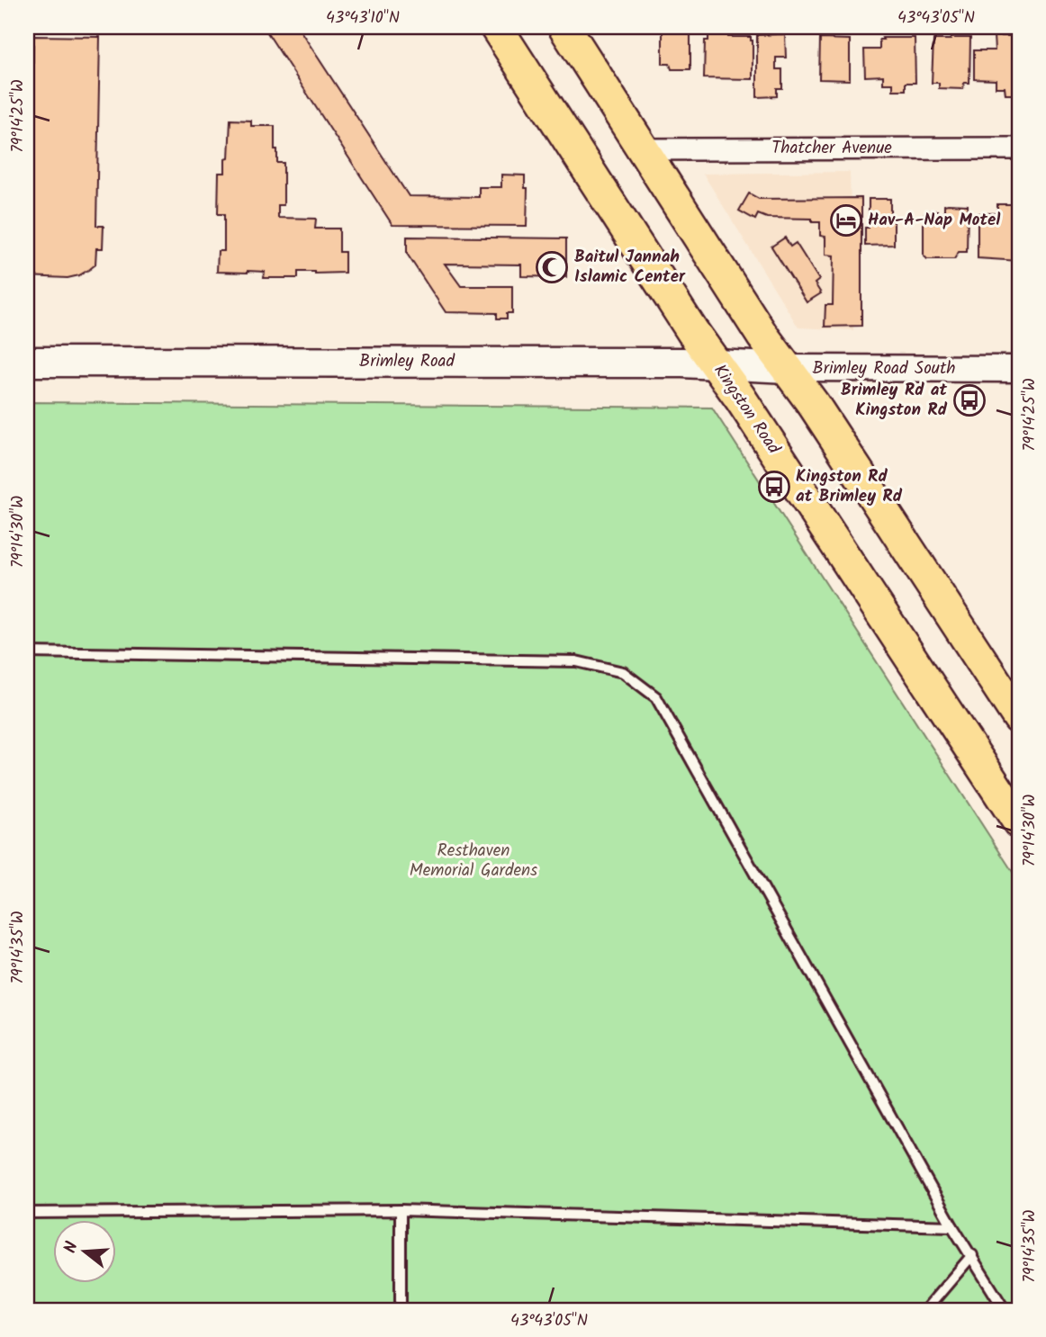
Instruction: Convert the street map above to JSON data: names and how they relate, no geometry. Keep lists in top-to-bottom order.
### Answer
{
  "streets": {
    "main road": ["Brimley Road", "Kingston Road"],
    "street": ["Thatcher Avenue", "Brimley Road South"]
  },
  "crossings": [
    ["Brimley Road", "Brimley Road South"],
    ["Brimley Road", "Kingston Road"]
  ],
  "parks": ["Resthaven Memorial Gardens"],
  "places": {
    "hotel": ["Hav-A-Nap Motel"],
    "mosque": ["Baitul Jannah Islamic Center"],
    "bus stop": ["Brimley Rd at Kingston Rd", "Kingston Rd at Brimley Rd"]
  },
  "north": "left",
  "coordinates": [
    "43°43'10\"N",
    "43°43'05\"N",
    "79°14'25\"W",
    "79°14'30\"W",
    "79°14'35\"W"
  ]
}
